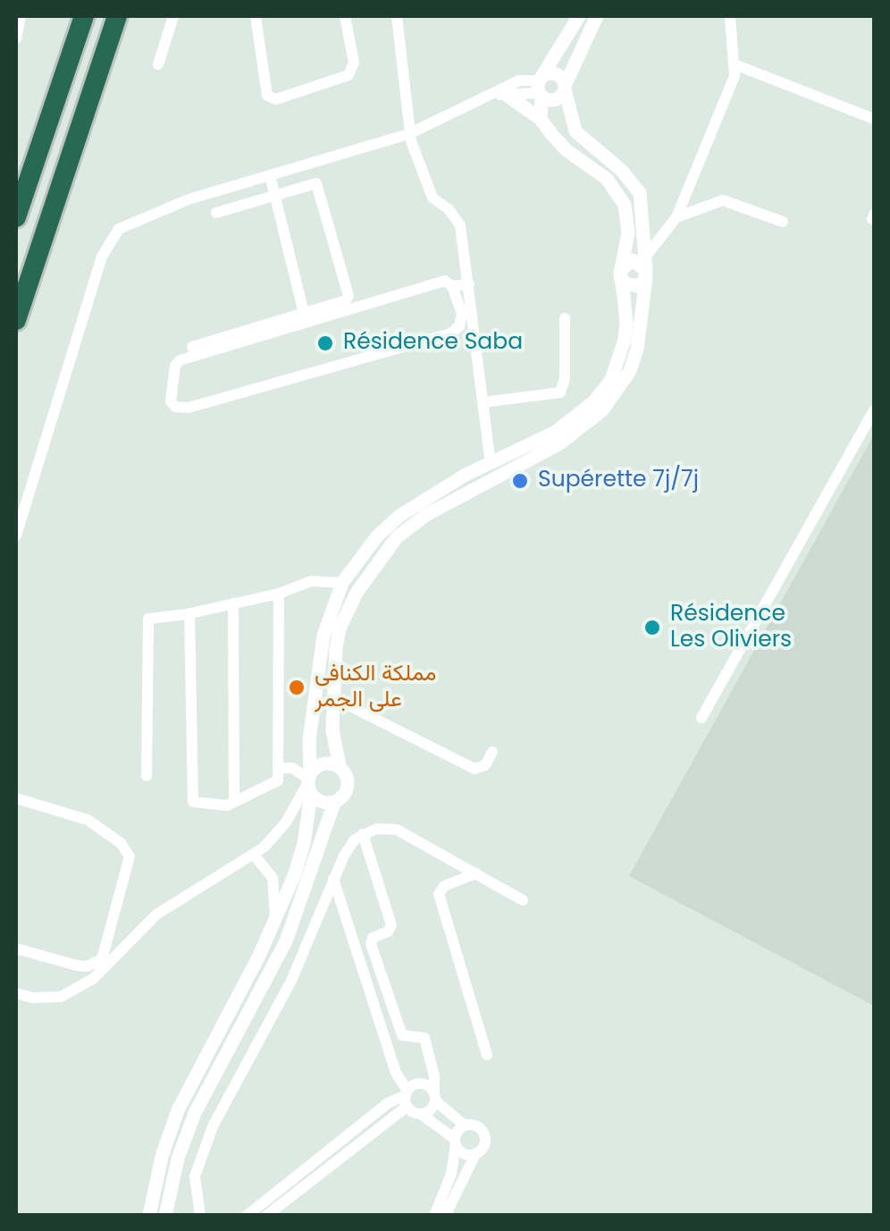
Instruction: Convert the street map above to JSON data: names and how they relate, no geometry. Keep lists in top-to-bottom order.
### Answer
{
  "places": [
    "Résidence Saba",
    "Supérette 7j/7j",
    "Résidence Les Oliviers",
    "مملكة الكنافى على الجمر"
  ]
}
